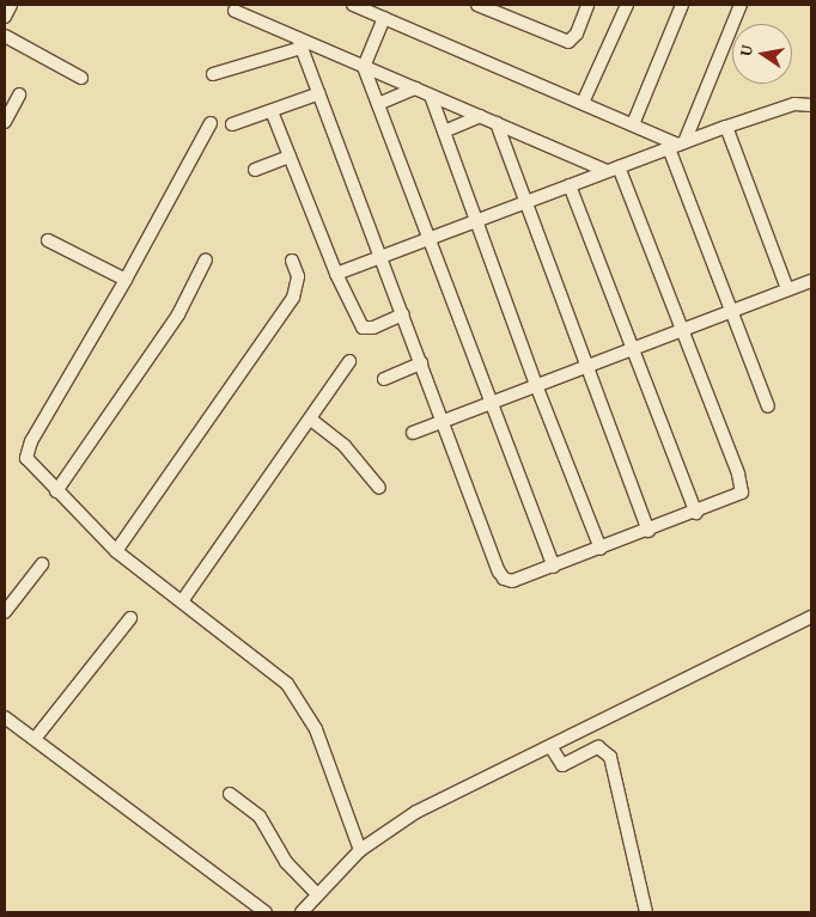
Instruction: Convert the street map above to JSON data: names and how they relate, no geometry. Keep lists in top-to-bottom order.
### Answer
{
  "north": "left"
}
